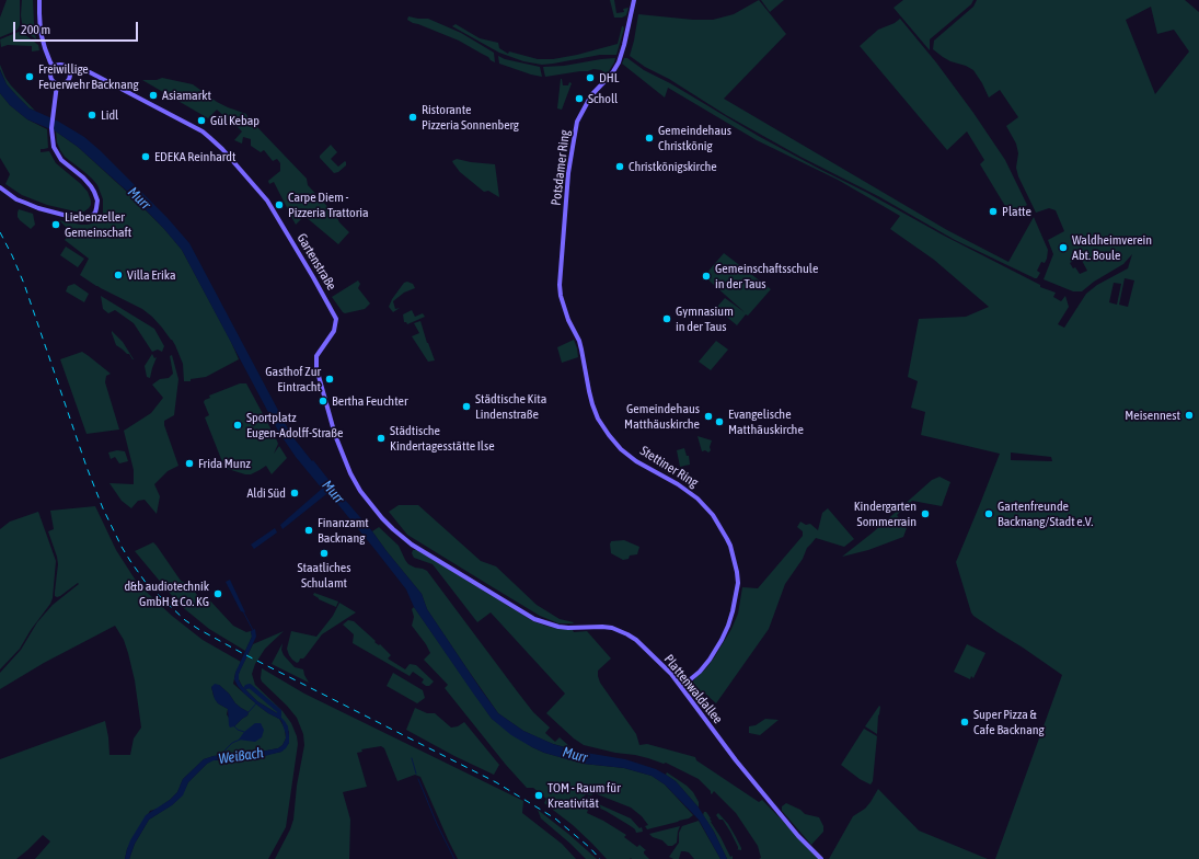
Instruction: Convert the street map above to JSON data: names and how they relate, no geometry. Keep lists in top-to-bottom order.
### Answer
{
  "streets": {
    "street": [
      "Potsdamer Ring",
      "Gartenstraße",
      "Stettiner Ring",
      "Plattenwaldallee"
    ]
  },
  "crossings": [
    ["Potsdamer Ring", "Stettiner Ring"],
    ["Gartenstraße", "Plattenwaldallee"],
    ["Stettiner Ring", "Plattenwaldallee"]
  ],
  "water": ["Murr", "Weißach"],
  "places": [
    "Freiwillige Feuerwehr Backnang",
    "DHL",
    "Asiamarkt",
    "Scholl",
    "Lidl",
    "Ristorante Pizzeria Sonnenberg",
    "Gül Kebap",
    "Gemeindehaus Christkönig",
    "EDEKA Reinhardt",
    "Christkönigskirche",
    "Carpe Diem - Pizzeria Trattoria",
    "Platte",
    "Liebenzeller Gemeinschaft",
    "Waldheimverein Abt. Boule",
    "Villa Erika",
    "Gemeinschaftsschule in der Taus",
    "Gymnasium in der Taus",
    "Gasthof Zur Eintracht",
    "Bertha Feuchter",
    "Städtische Kita Lindenstraße",
    "Meisennest",
    "Gemeindehaus Matthäuskirche",
    "Evangelische Matthäuskirche",
    "Sportplatz Eugen-Adolff-Straße",
    "Städtische Kindertagesstätte Ilse",
    "Frida Munz",
    "Aldi Süd",
    "Kindergarten Sommerrain",
    "Gartenfreunde Backnang/Stadt e.V.",
    "Finanzamt Backnang",
    "Staatliches Schulamt",
    "d&b audiotechnik GmbH & Co. KG",
    "Super Pizza & Cafe Backnang",
    "TOM - Raum für Kreativität"
  ],
  "scale_bar": "200 m"
}
